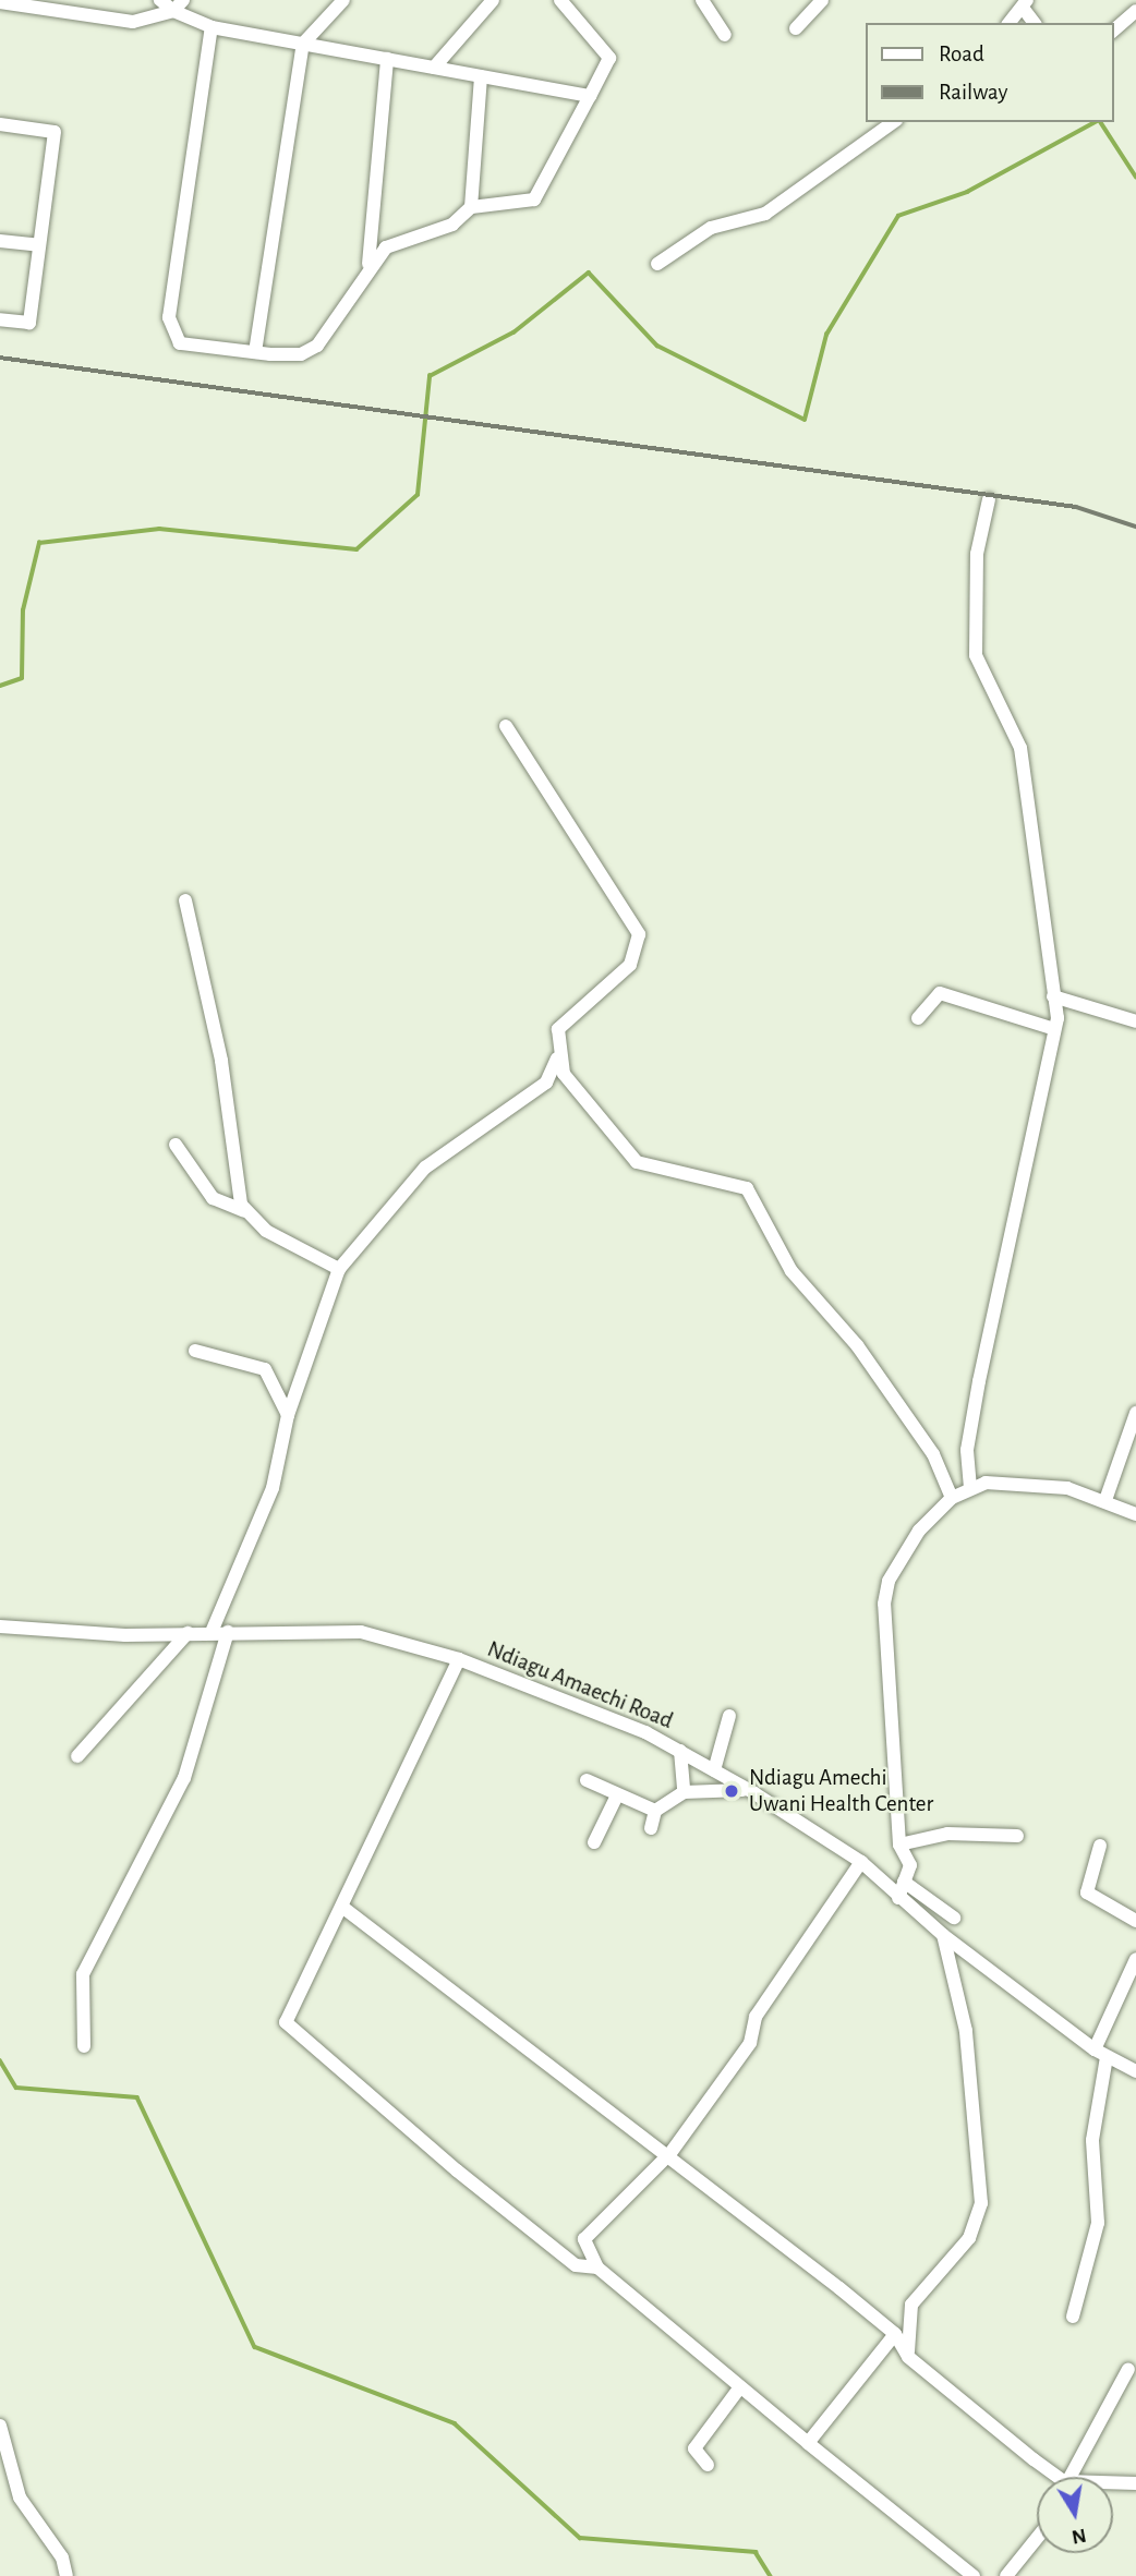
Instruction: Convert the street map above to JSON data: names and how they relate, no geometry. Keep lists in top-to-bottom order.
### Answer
{
  "streets": {
    "street": ["Ndiagu Amaechi Road"]
  },
  "places": ["Ndiagu Amechi Uwani Health Center"],
  "legend": ["Road", "Railway"],
  "north": "bottom"
}
